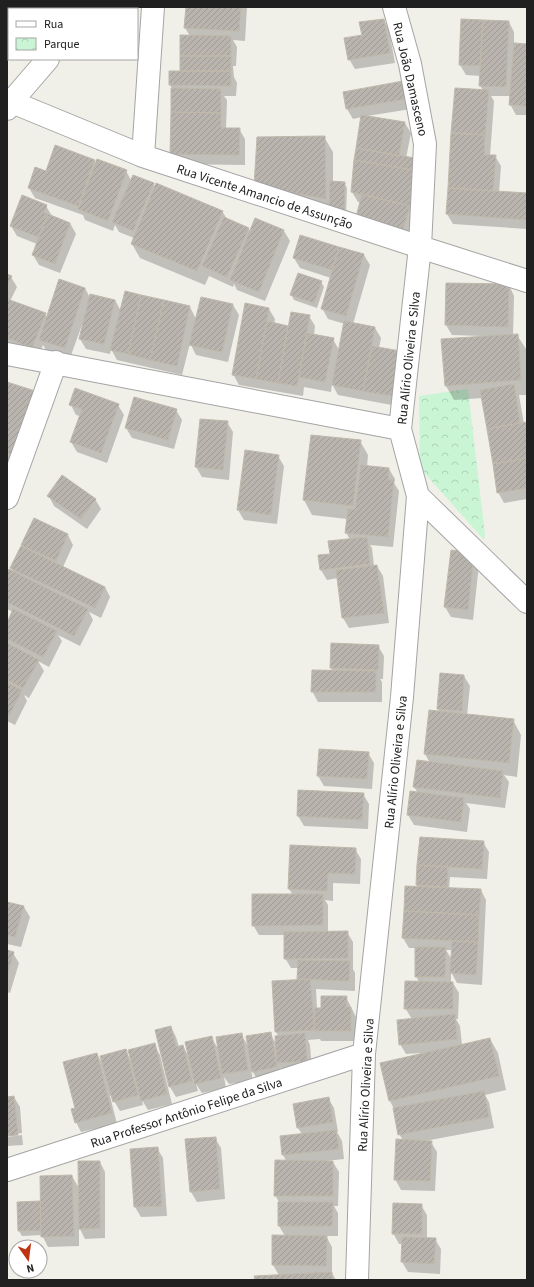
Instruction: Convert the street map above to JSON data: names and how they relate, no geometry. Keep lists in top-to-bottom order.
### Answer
{
  "streets": {
    "street": [
      "Rua João Damasceno",
      "Rua Vicente Amancio de Assunção",
      "Rua Alírio Oliveira e Silva",
      "Rua Professor Antônio Felipe da Silva"
    ]
  },
  "crossings": [
    ["Rua João Damasceno", "Rua Vicente Amancio de Assunção"],
    ["Rua João Damasceno", "Rua Alírio Oliveira e Silva"],
    ["Rua Vicente Amancio de Assunção", "Rua Alírio Oliveira e Silva"],
    ["Rua Alírio Oliveira e Silva", "Rua Professor Antônio Felipe da Silva"]
  ],
  "legend": ["Rua", "Parque"],
  "north": "bottom"
}
